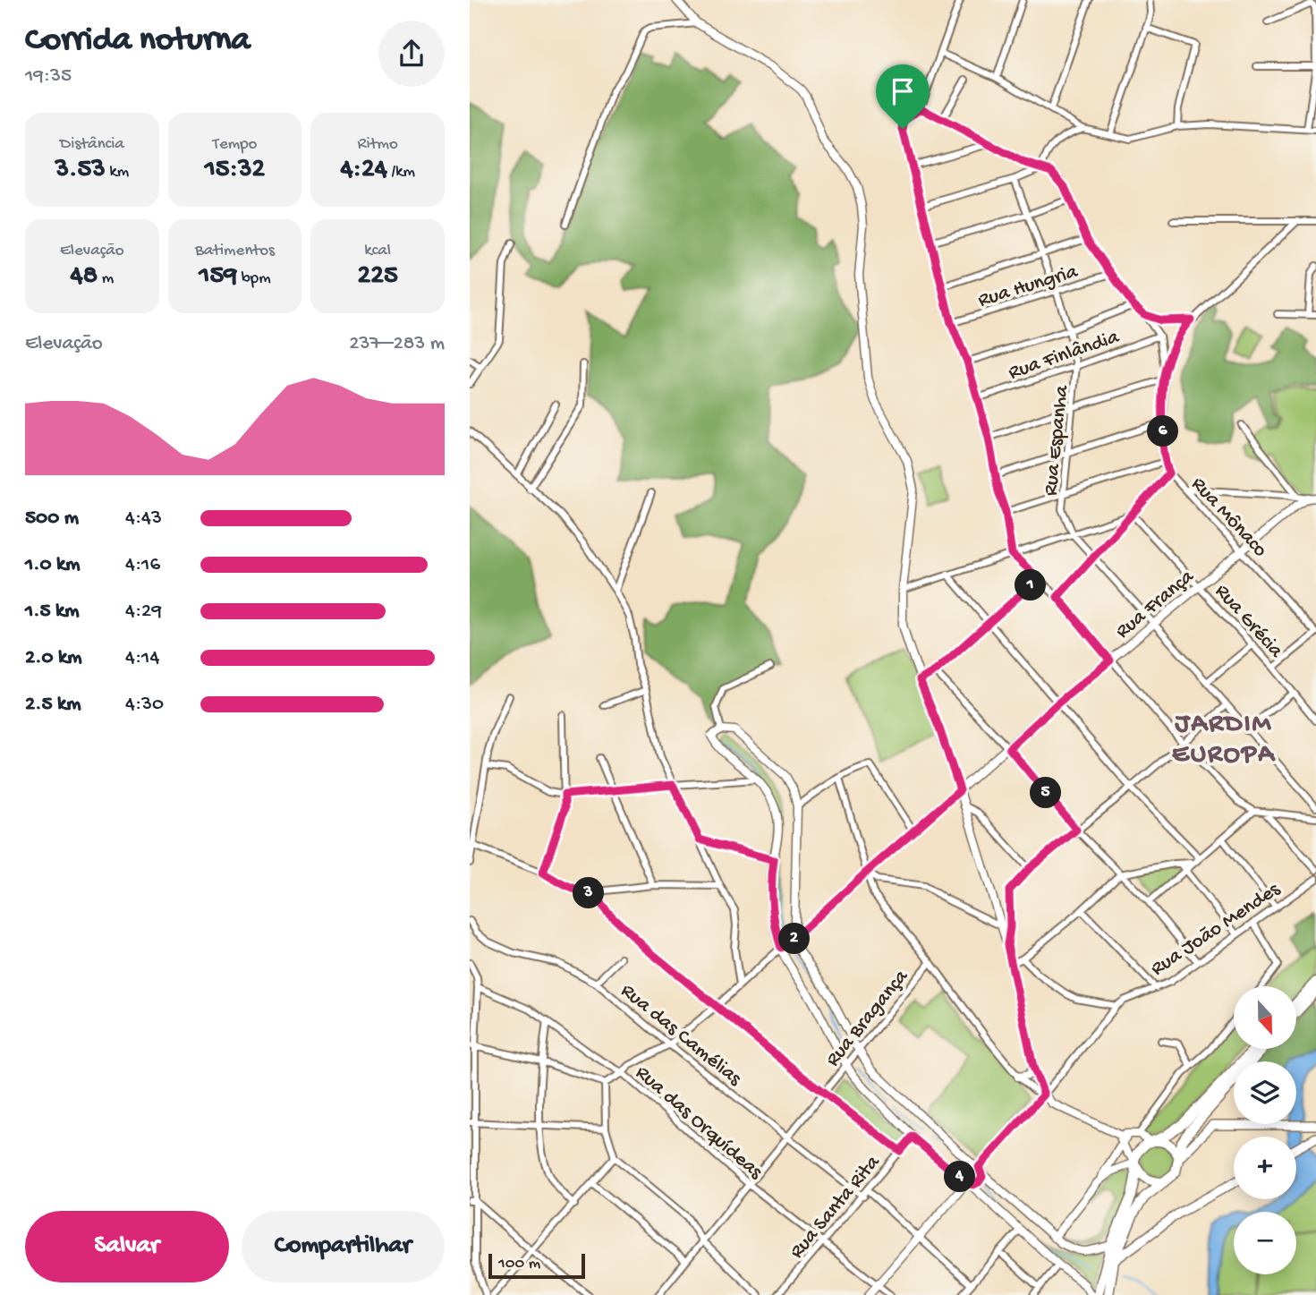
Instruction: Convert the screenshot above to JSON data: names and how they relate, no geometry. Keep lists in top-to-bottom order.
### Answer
{
  "streets": {
    "street": [
      "Rua Hungria",
      "Rua Finlândia",
      "Rua Espanha",
      "Rua Mônaco",
      "Rua França",
      "Rua Grécia",
      "Rua João Mendes",
      "Rua Bragança",
      "Rua das Camélias",
      "Rua das Orquídeas",
      "Rua Santa Rita"
    ]
  },
  "crossings": [
    ["Rua Hungria", "Rua Espanha"],
    ["Rua Hungria", "Rua Mônaco"],
    ["Rua Finlândia", "Rua Espanha"],
    ["Rua Finlândia", "Rua Mônaco"],
    ["Rua Espanha", "Rua França"],
    ["Rua Mônaco", "Rua França"],
    ["Rua França", "Rua Grécia"],
    ["Rua Bragança", "Rua das Camélias"],
    ["Rua Bragança", "Rua das Orquídeas"],
    ["Rua das Camélias", "Rua Santa Rita"],
    ["Rua das Orquídeas", "Rua Santa Rita"]
  ],
  "districts": ["JARDIM EUROPA"],
  "scale_bar": "100 m",
  "north": "bottom",
  "page": {
    "heading": ["Corrida noturna", "19:35"],
    "stats": [
      ["Distância", "3.53 km"],
      ["Tempo", "15:32"],
      ["Ritmo", "4:24 /km"],
      ["Elevação", "48 m"],
      ["Batimentos", "159 bpm"],
      ["kcal", "225"]
    ],
    "chart": ["Elevação", "237–283 m"],
    "pins": [
      "6",
      "1",
      "5",
      "3",
      "2",
      "4"
    ],
    "list": [
      {
        "name": "500 m",
        "note": "4:43"
      },
      {
        "name": "1.0 km",
        "note": "4:16"
      },
      {
        "name": "1.5 km",
        "note": "4:29"
      },
      {
        "name": "2.0 km",
        "note": "4:14"
      },
      {
        "name": "2.5 km",
        "note": "4:30"
      }
    ],
    "map_buttons": ["+", "−"],
    "buttons": ["Salvar", "Compartilhar"],
    "scale": "100 m"
  }
}
